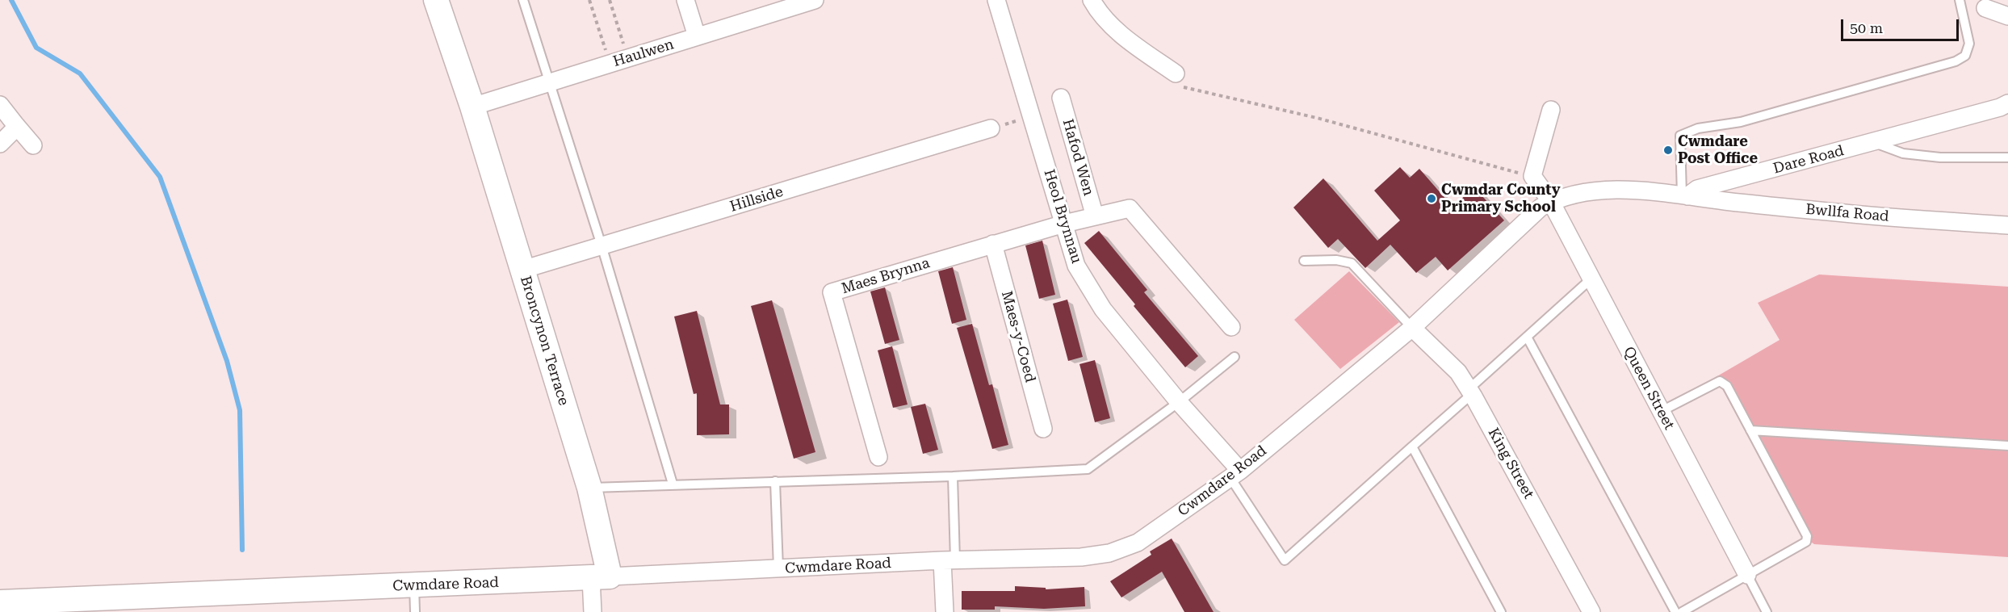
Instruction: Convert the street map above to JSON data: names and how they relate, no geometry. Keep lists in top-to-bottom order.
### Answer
{
  "streets": {
    "street": [
      "Haulwen",
      "Hafod Wen",
      "Dare Road",
      "Hillside",
      "Bwllfa Road",
      "Heol Brynnau",
      "Maes Brynna",
      "Maes-y-Coed",
      "Broncynon Terrace",
      "Queen Street",
      "King Street",
      "Cwmdare Road"
    ]
  },
  "crossings": [
    ["Haulwen", "Broncynon Terrace"],
    ["Dare Road", "Bwllfa Road"],
    ["Hillside", "Broncynon Terrace"],
    ["Heol Brynnau", "Cwmdare Road"],
    ["Maes Brynna", "Maes-y-Coed"],
    ["Broncynon Terrace", "Cwmdare Road"],
    ["Queen Street", "Cwmdare Road"],
    ["King Street", "Cwmdare Road"]
  ],
  "places": ["Cwmdare Post Office", "Cwmdar County Primary School"],
  "scale_bar": "50 m"
}
